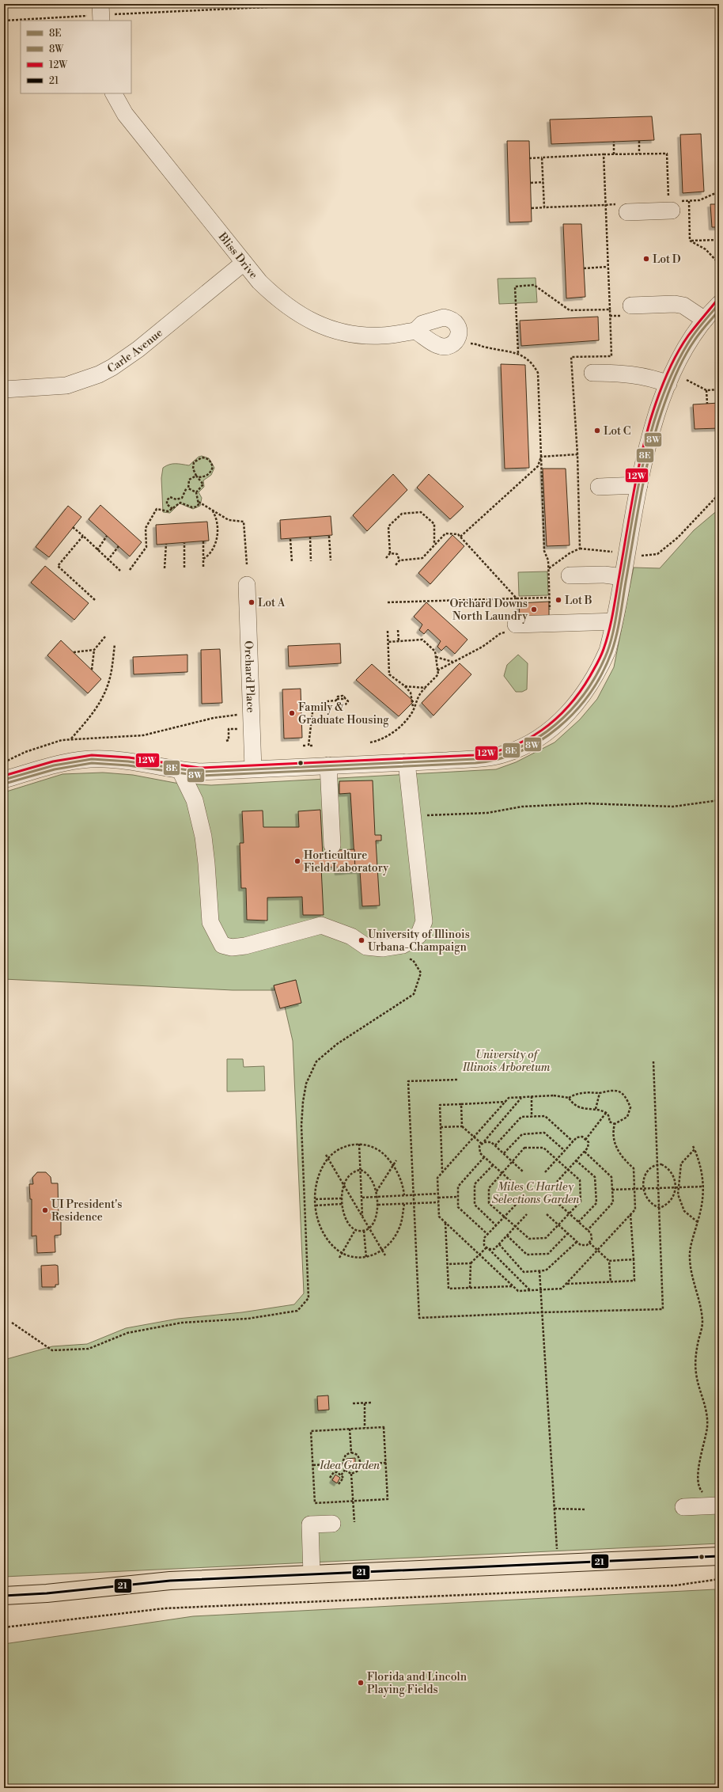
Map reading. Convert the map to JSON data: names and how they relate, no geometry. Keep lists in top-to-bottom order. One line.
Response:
{"streets":{"street":["Bliss Drive","Carle Avenue","Orchard Place"]},"crossings":[["Bliss Drive","Carle Avenue"]],"parks":["University of Illinois Arboretum","Miles C Hartley Selections Garden","Idea Garden"],"places":["Lot D","Lot C","Lot B","Lot A","Orchard Downs North Laundry","Family & Graduate Housing","Horticulture Field Laboratory","University of Illinois Urbana-Champaign","UI President's Residence","Florida and Lincoln Playing Fields"],"lines":["transit line 12W","transit line 8E","transit line 8W","transit line 21"],"legend":["8E","8W","12W","21"]}
